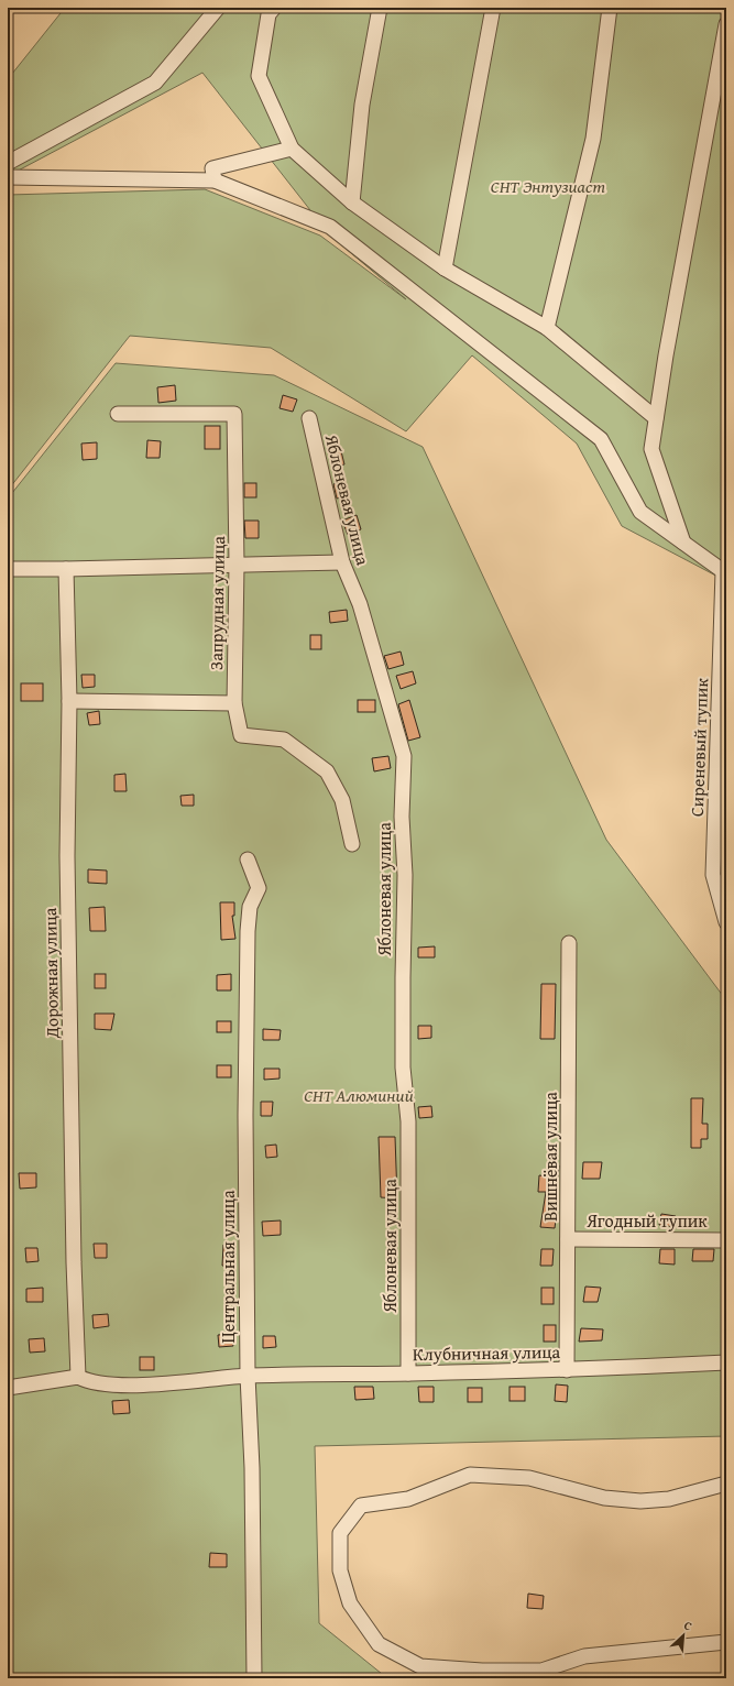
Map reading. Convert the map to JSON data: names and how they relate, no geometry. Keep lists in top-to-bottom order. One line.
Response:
{"streets":{"street":["Яблоневая улица","Запрудная улица","Сиреневый тупик","Дорожная улица","Вишнёвая улица","Ягодный тупик","Центральная улица","Клубничная улица"]},"crossings":[["Яблоневая улица","Клубничная улица"],["Дорожная улица","Клубничная улица"],["Вишнёвая улица","Ягодный тупик"],["Вишнёвая улица","Клубничная улица"],["Центральная улица","Клубничная улица"]],"parks":["СНТ Энтузиаст","СНТ Алюминий"],"north":"top right"}
